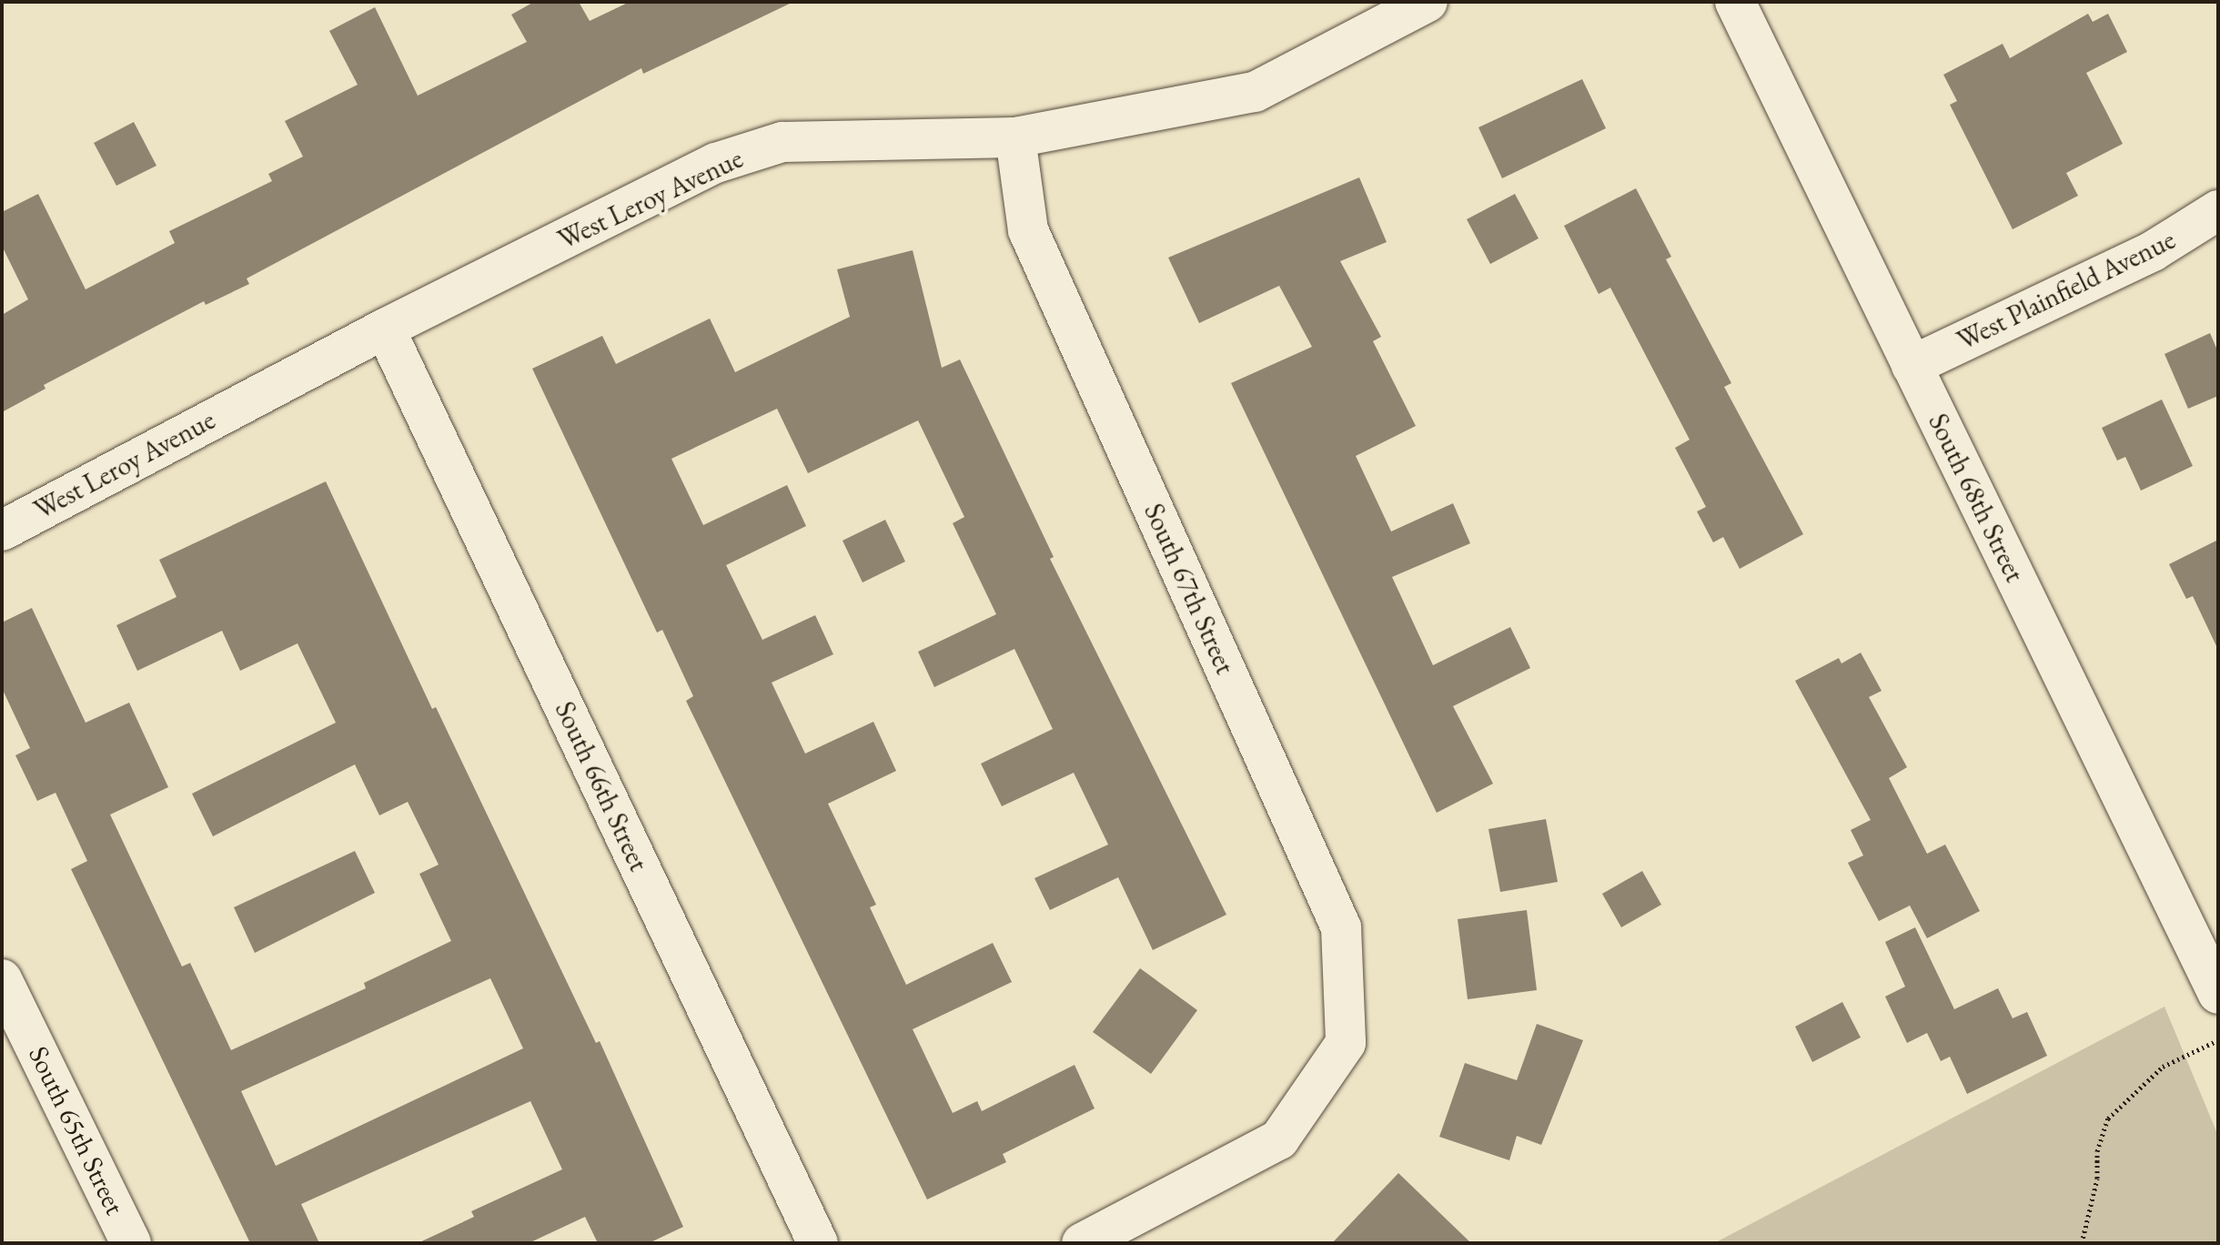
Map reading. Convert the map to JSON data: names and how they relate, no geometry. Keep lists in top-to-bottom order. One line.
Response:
{"streets":{"street":["West Leroy Avenue","West Plainfield Avenue","South 68th Street","South 67th Street","South 66th Street","South 65th Street"]},"crossings":[["West Leroy Avenue","South 67th Street"],["West Leroy Avenue","South 66th Street"],["West Plainfield Avenue","South 68th Street"]]}
